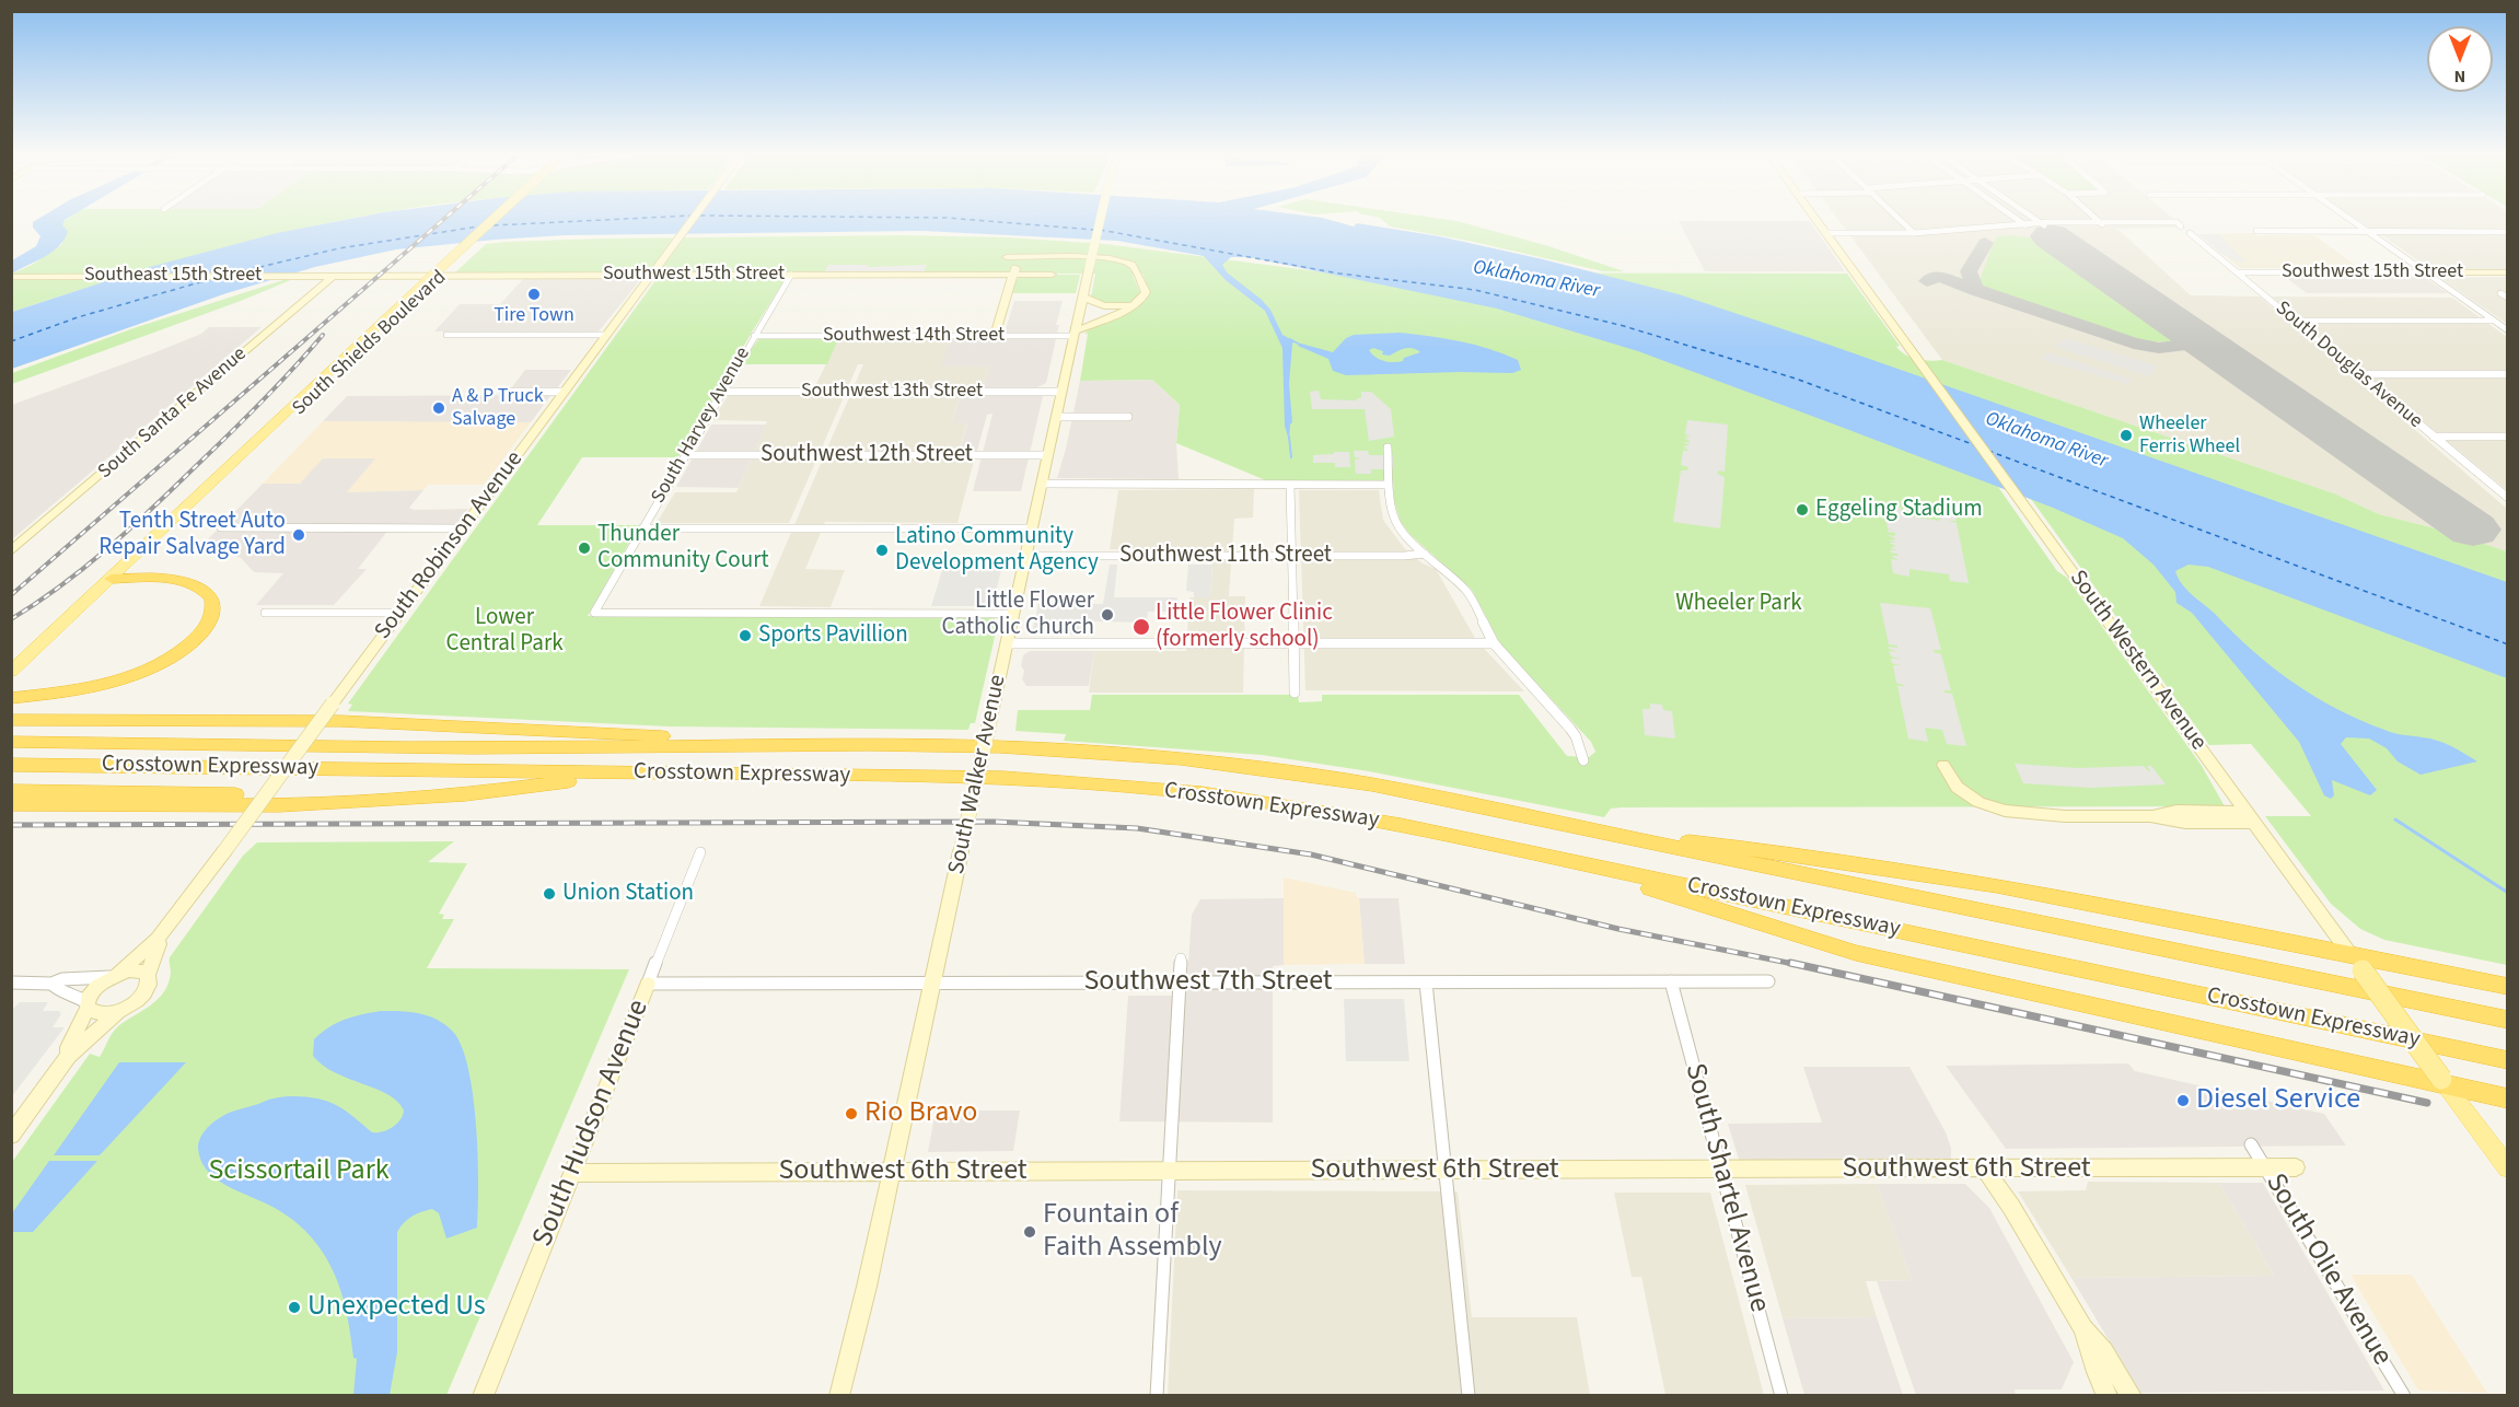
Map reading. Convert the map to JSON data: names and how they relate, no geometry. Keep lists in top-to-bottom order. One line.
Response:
{"streets":{"highway":["Crosstown Expressway"],"main road":["Southwest 15th Street","Southeast 15th Street","South Shields Boulevard","South Santa Fe Avenue","South Robinson Avenue","South Western Avenue","South Walker Avenue","South Hudson Avenue","Southwest 6th Street"],"street":["Southwest 14th Street","South Douglas Avenue","Southwest 13th Street","South Harvey Avenue","Southwest 12th Street","Southwest 11th Street","Southwest 7th Street","South Shartel Avenue","South Olie Avenue"]},"crossings":[["Southwest 15th Street","Southeast 15th Street"],["Southwest 15th Street","South Douglas Avenue"],["Southwest 15th Street","South Santa Fe Avenue"],["Southwest 15th Street","South Harvey Avenue"],["Southwest 15th Street","South Robinson Avenue"],["Southeast 15th Street","South Santa Fe Avenue"],["Southwest 14th Street","South Harvey Avenue"],["Southwest 14th Street","South Walker Avenue"],["Southwest 13th Street","South Harvey Avenue"],["Southwest 13th Street","South Walker Avenue"],["South Harvey Avenue","Southwest 12th Street"],["South Harvey Avenue","South Walker Avenue"],["Southwest 12th Street","South Walker Avenue"],["Southwest 11th Street","South Walker Avenue"],["South Walker Avenue","Southwest 7th Street"],["South Walker Avenue","Southwest 6th Street"],["Southwest 7th Street","South Hudson Avenue"],["Southwest 7th Street","South Shartel Avenue"],["South Hudson Avenue","Southwest 6th Street"],["Southwest 6th Street","South Shartel Avenue"],["Southwest 6th Street","South Olie Avenue"]],"water":["Oklahoma River"],"parks":["Wheeler Park","Lower Central Park","Scissortail Park"],"places":["Tire Town","A & P Truck Salvage","Wheeler Ferris Wheel","Eggeling Stadium","Tenth Street Auto Repair Salvage Yard","Thunder Community Court","Latino Community Development Agency","Little Flower Catholic Church","Little Flower Clinic (formerly school)","Sports Pavillion","Union Station","Diesel Service","Rio Bravo","Fountain of Faith Assembly","Unexpected Us"],"north":"bottom"}
